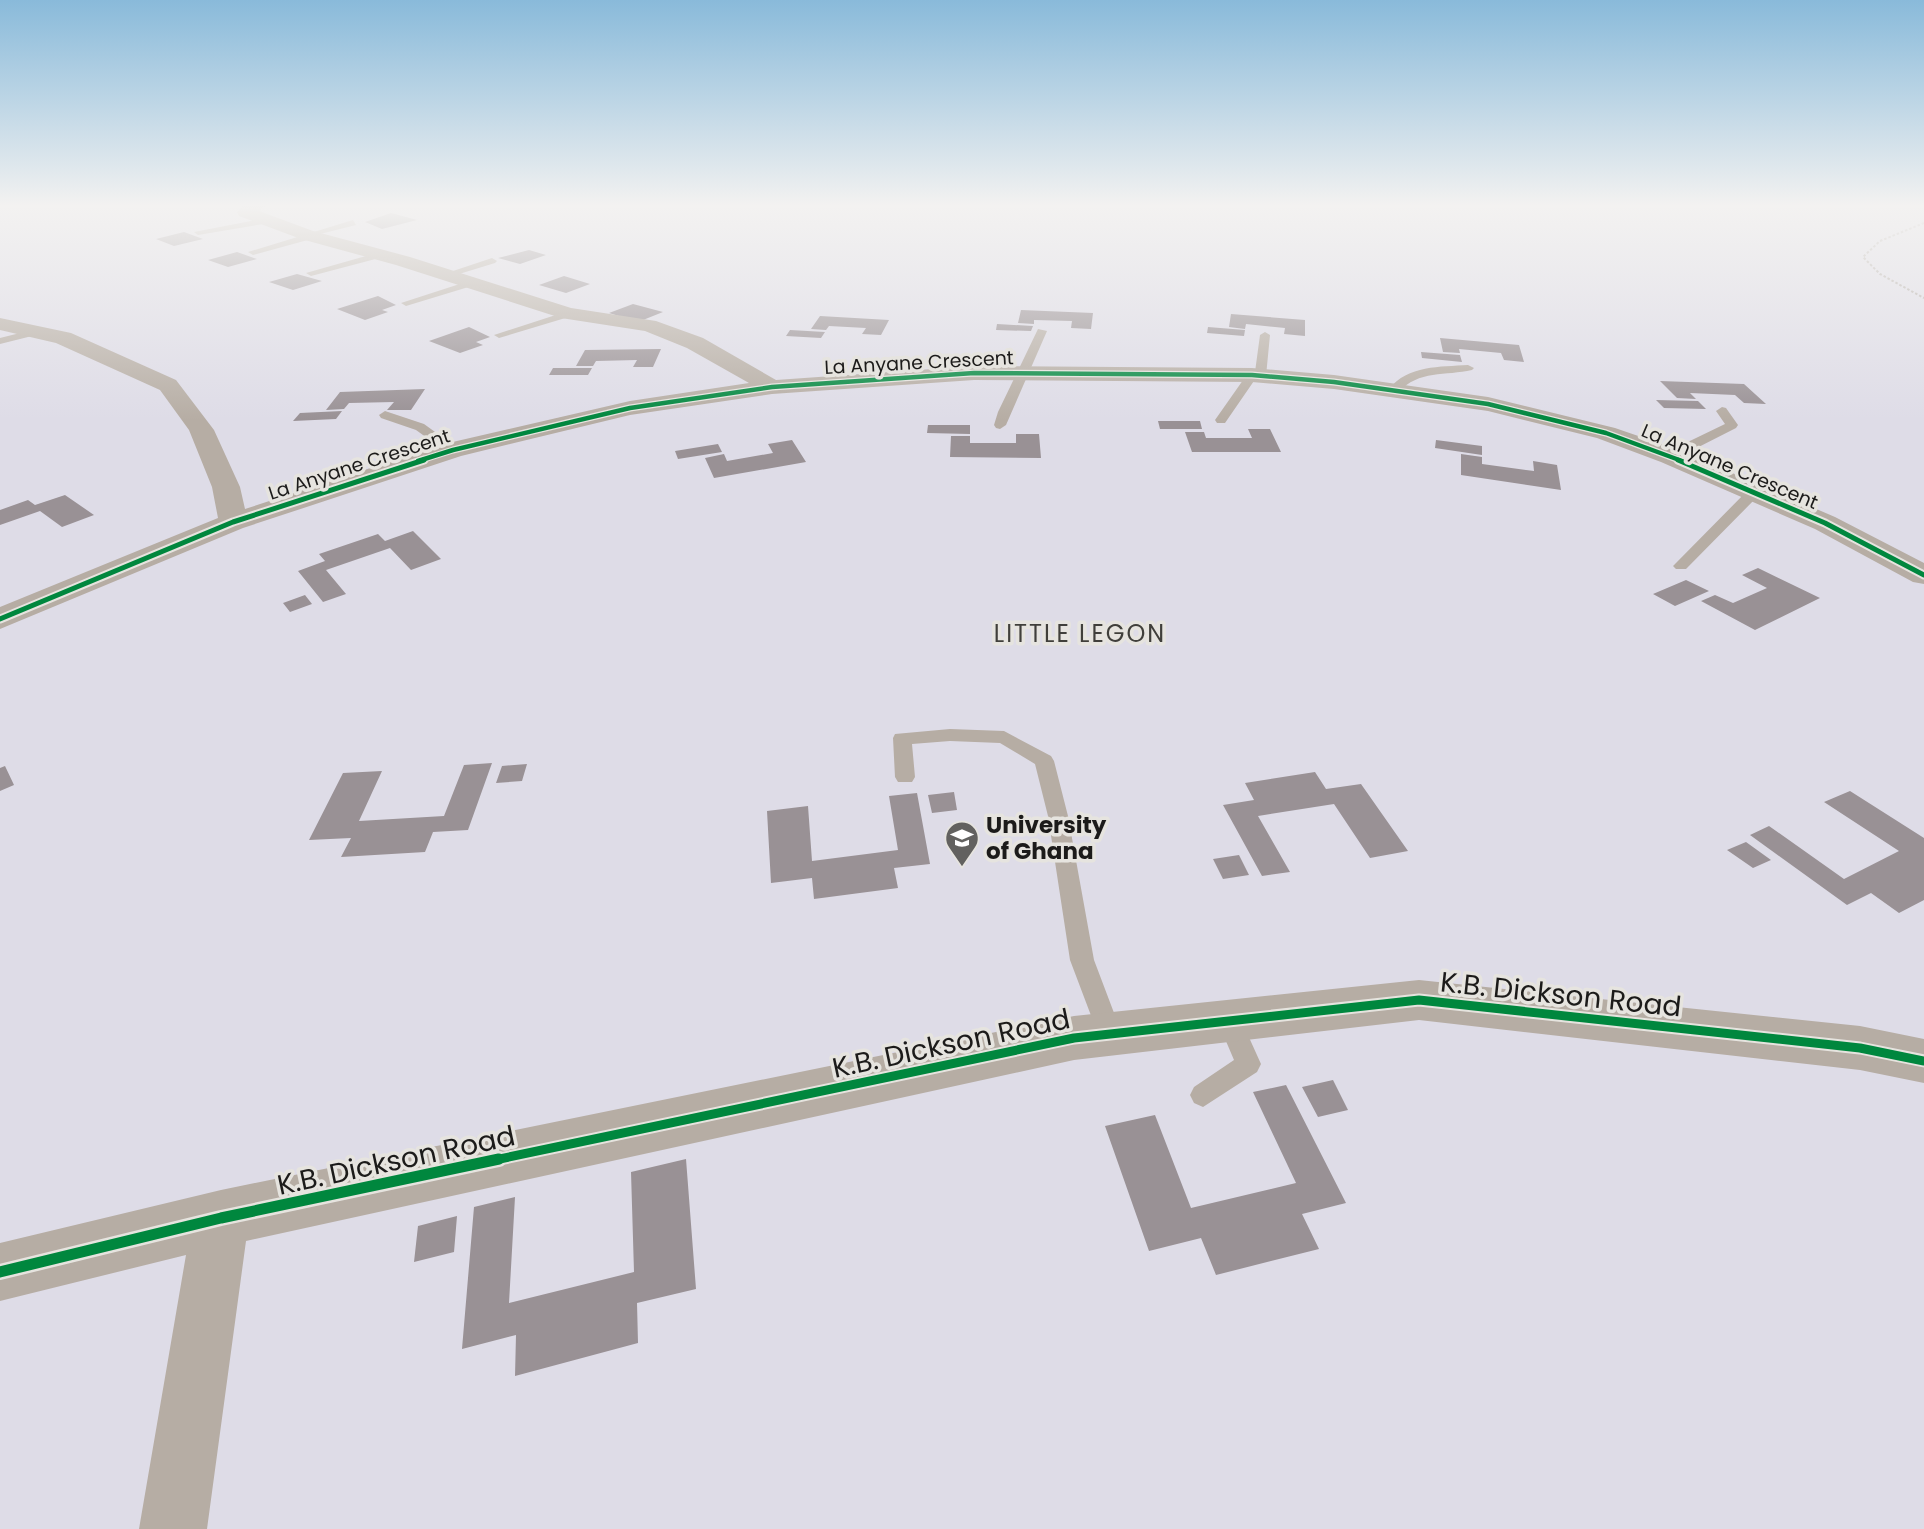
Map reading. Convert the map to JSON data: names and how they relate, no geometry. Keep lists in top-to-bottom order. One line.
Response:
{"streets":{"street":["La Anyane Crescent","K.B. Dickson Road"]},"districts":["LITTLE LEGON"],"places":{"school or university":["University of Ghana"]}}
